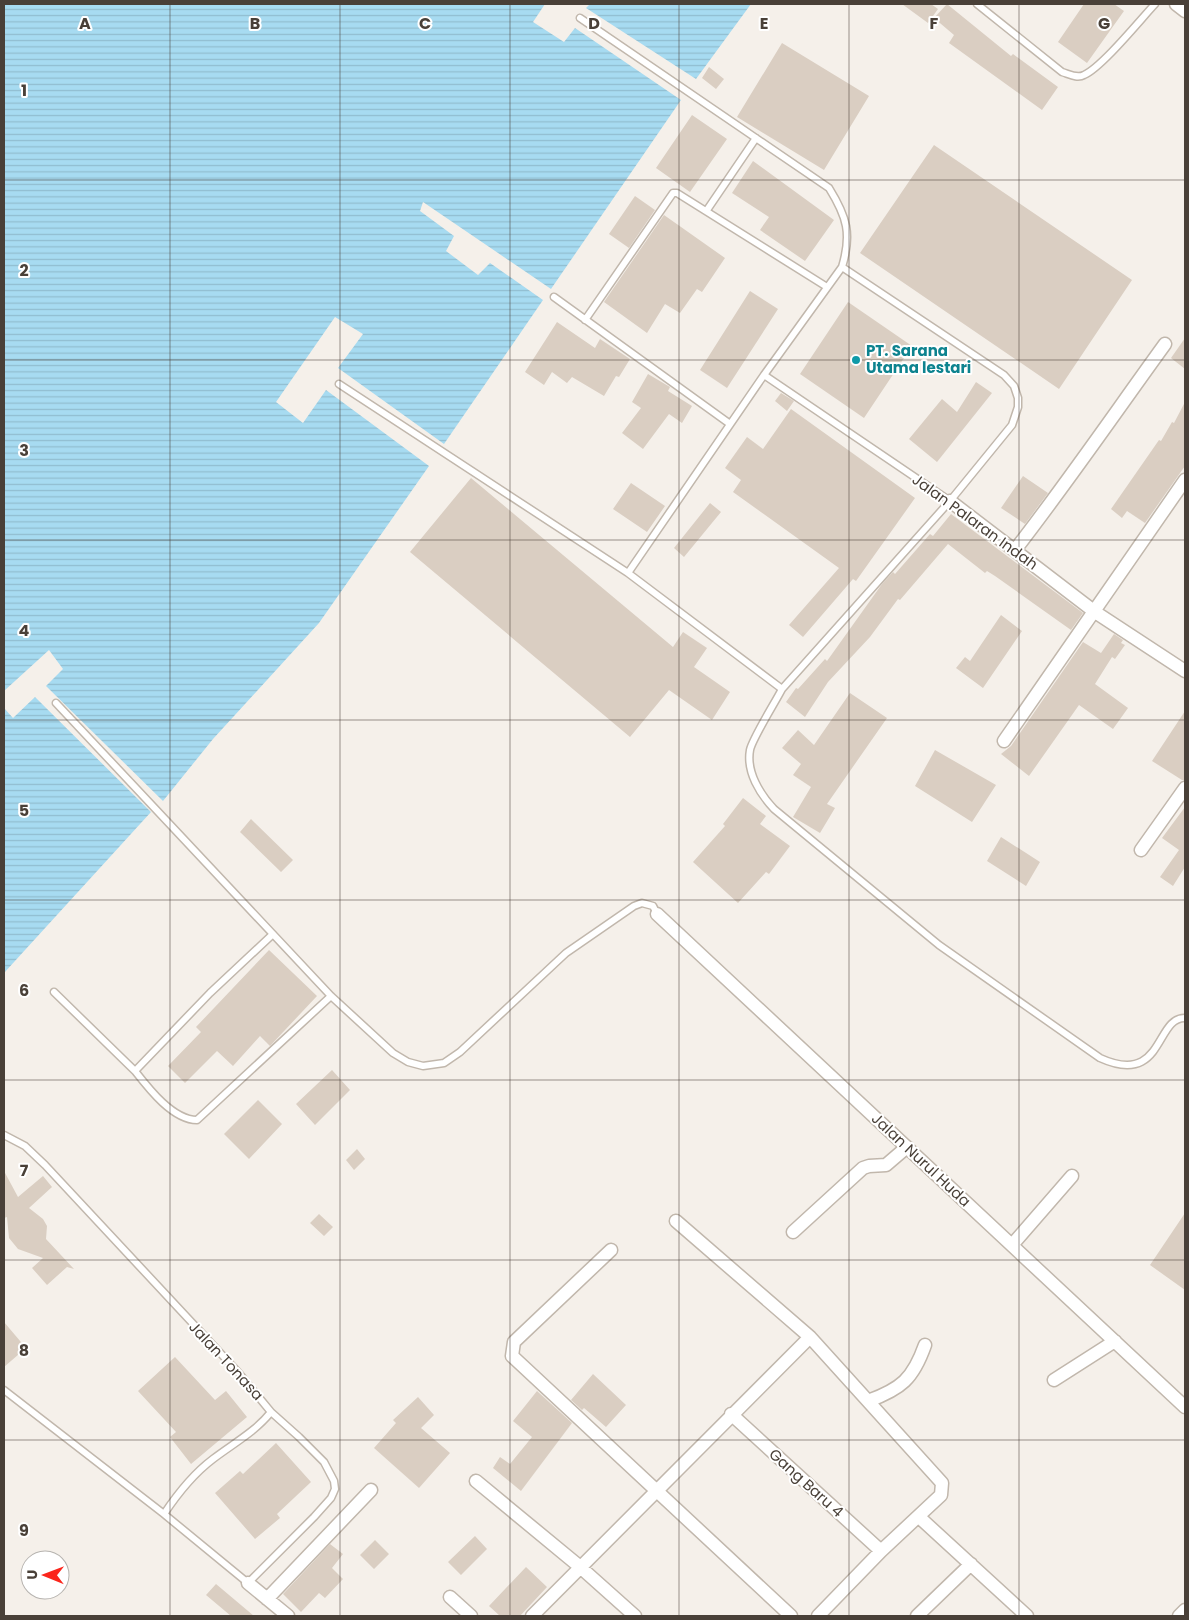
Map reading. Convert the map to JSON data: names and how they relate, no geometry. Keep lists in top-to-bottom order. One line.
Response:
{"streets":{"street":["Jalan Palaran Indah","Jalan Nurul Huda","Gang Baru 4"],"lane":["Jalan Tonasa"]},"places":["PT. Sarana Utama lestari"],"north":"left","grid":{"columns":["A","B","C","D","E","F","G"],"rows":["1","2","3","4","5","6","7","8","9"]}}
